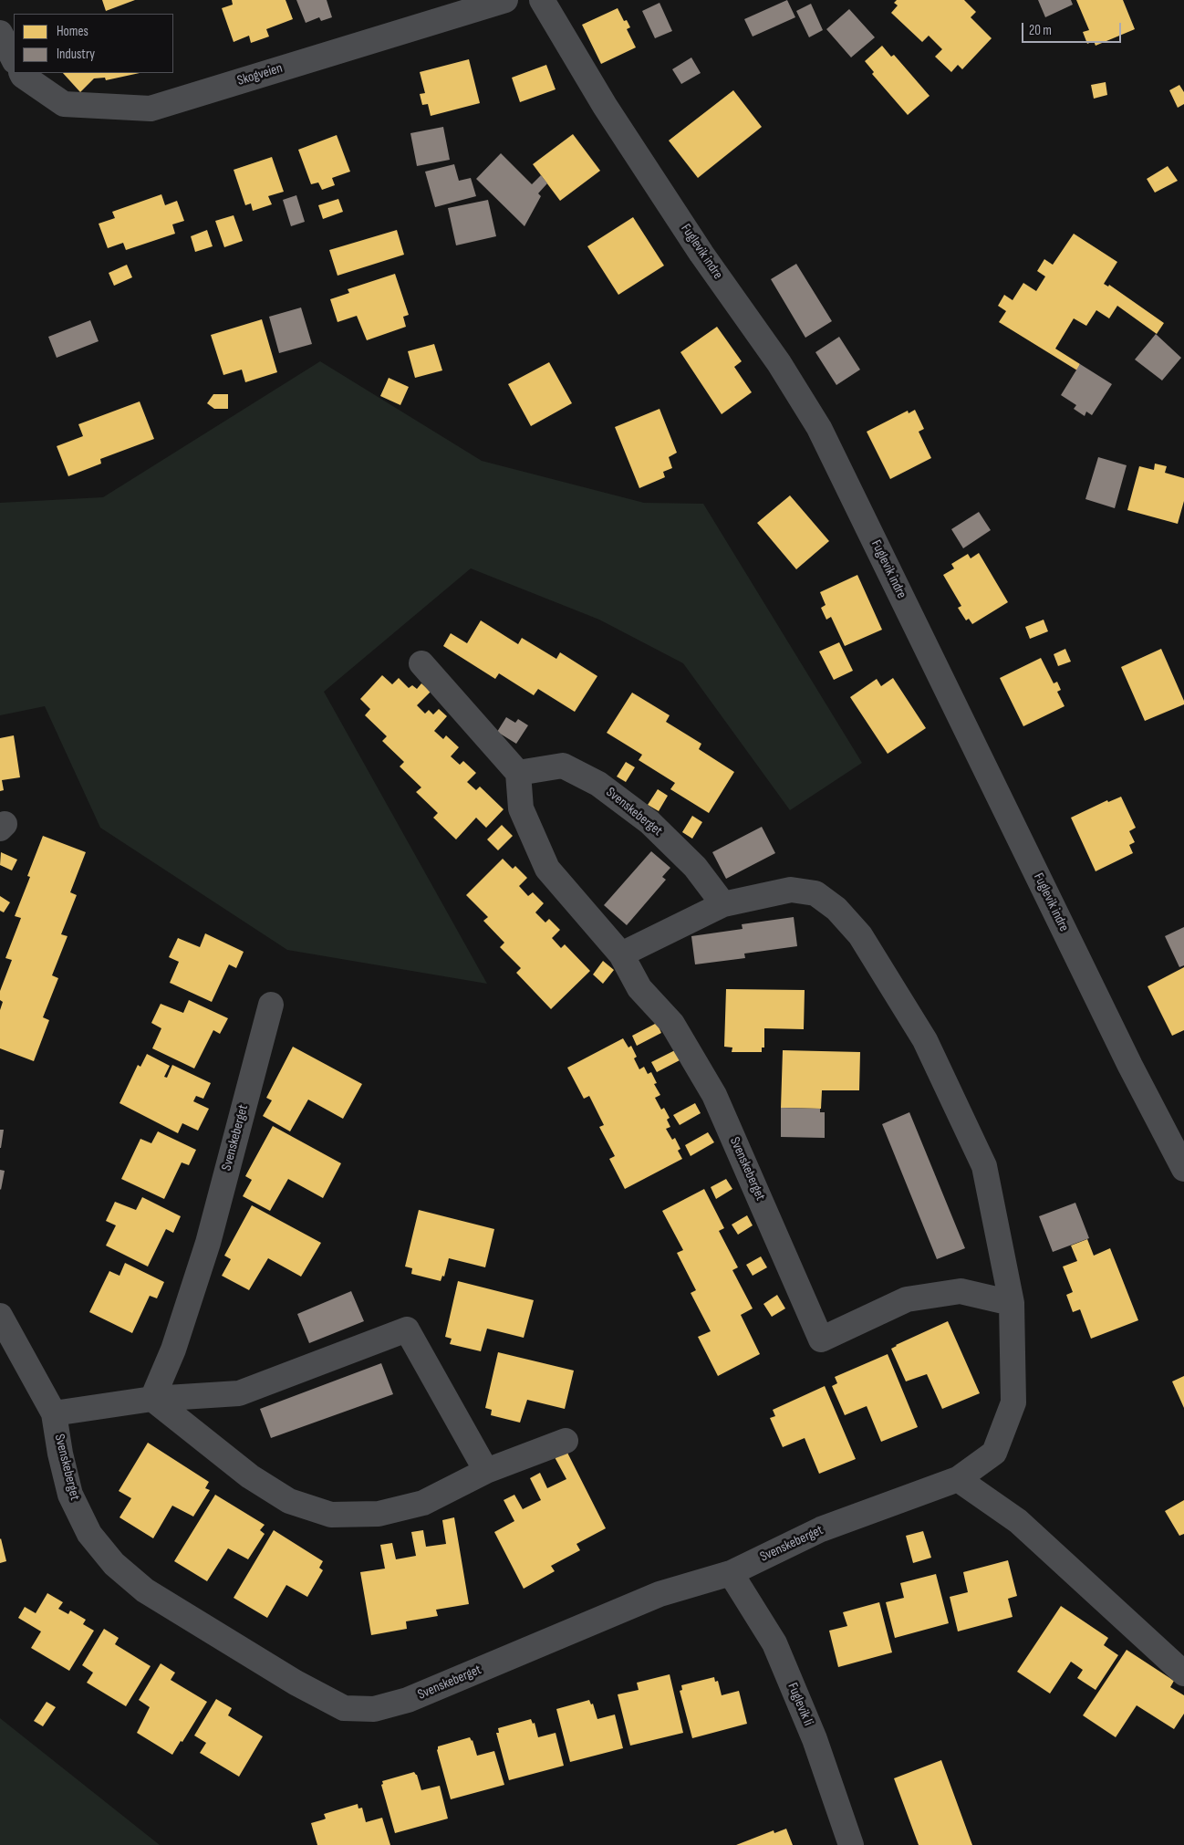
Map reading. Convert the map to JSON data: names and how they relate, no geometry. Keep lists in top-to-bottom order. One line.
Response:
{"streets":{"street":["Skogveien","Fuglevik indre","Svenskeberget","Fuglevik li"]},"crossings":[["Svenskeberget","Fuglevik li"]],"legend":["Homes","Industry"],"scale_bar":"20 m"}
